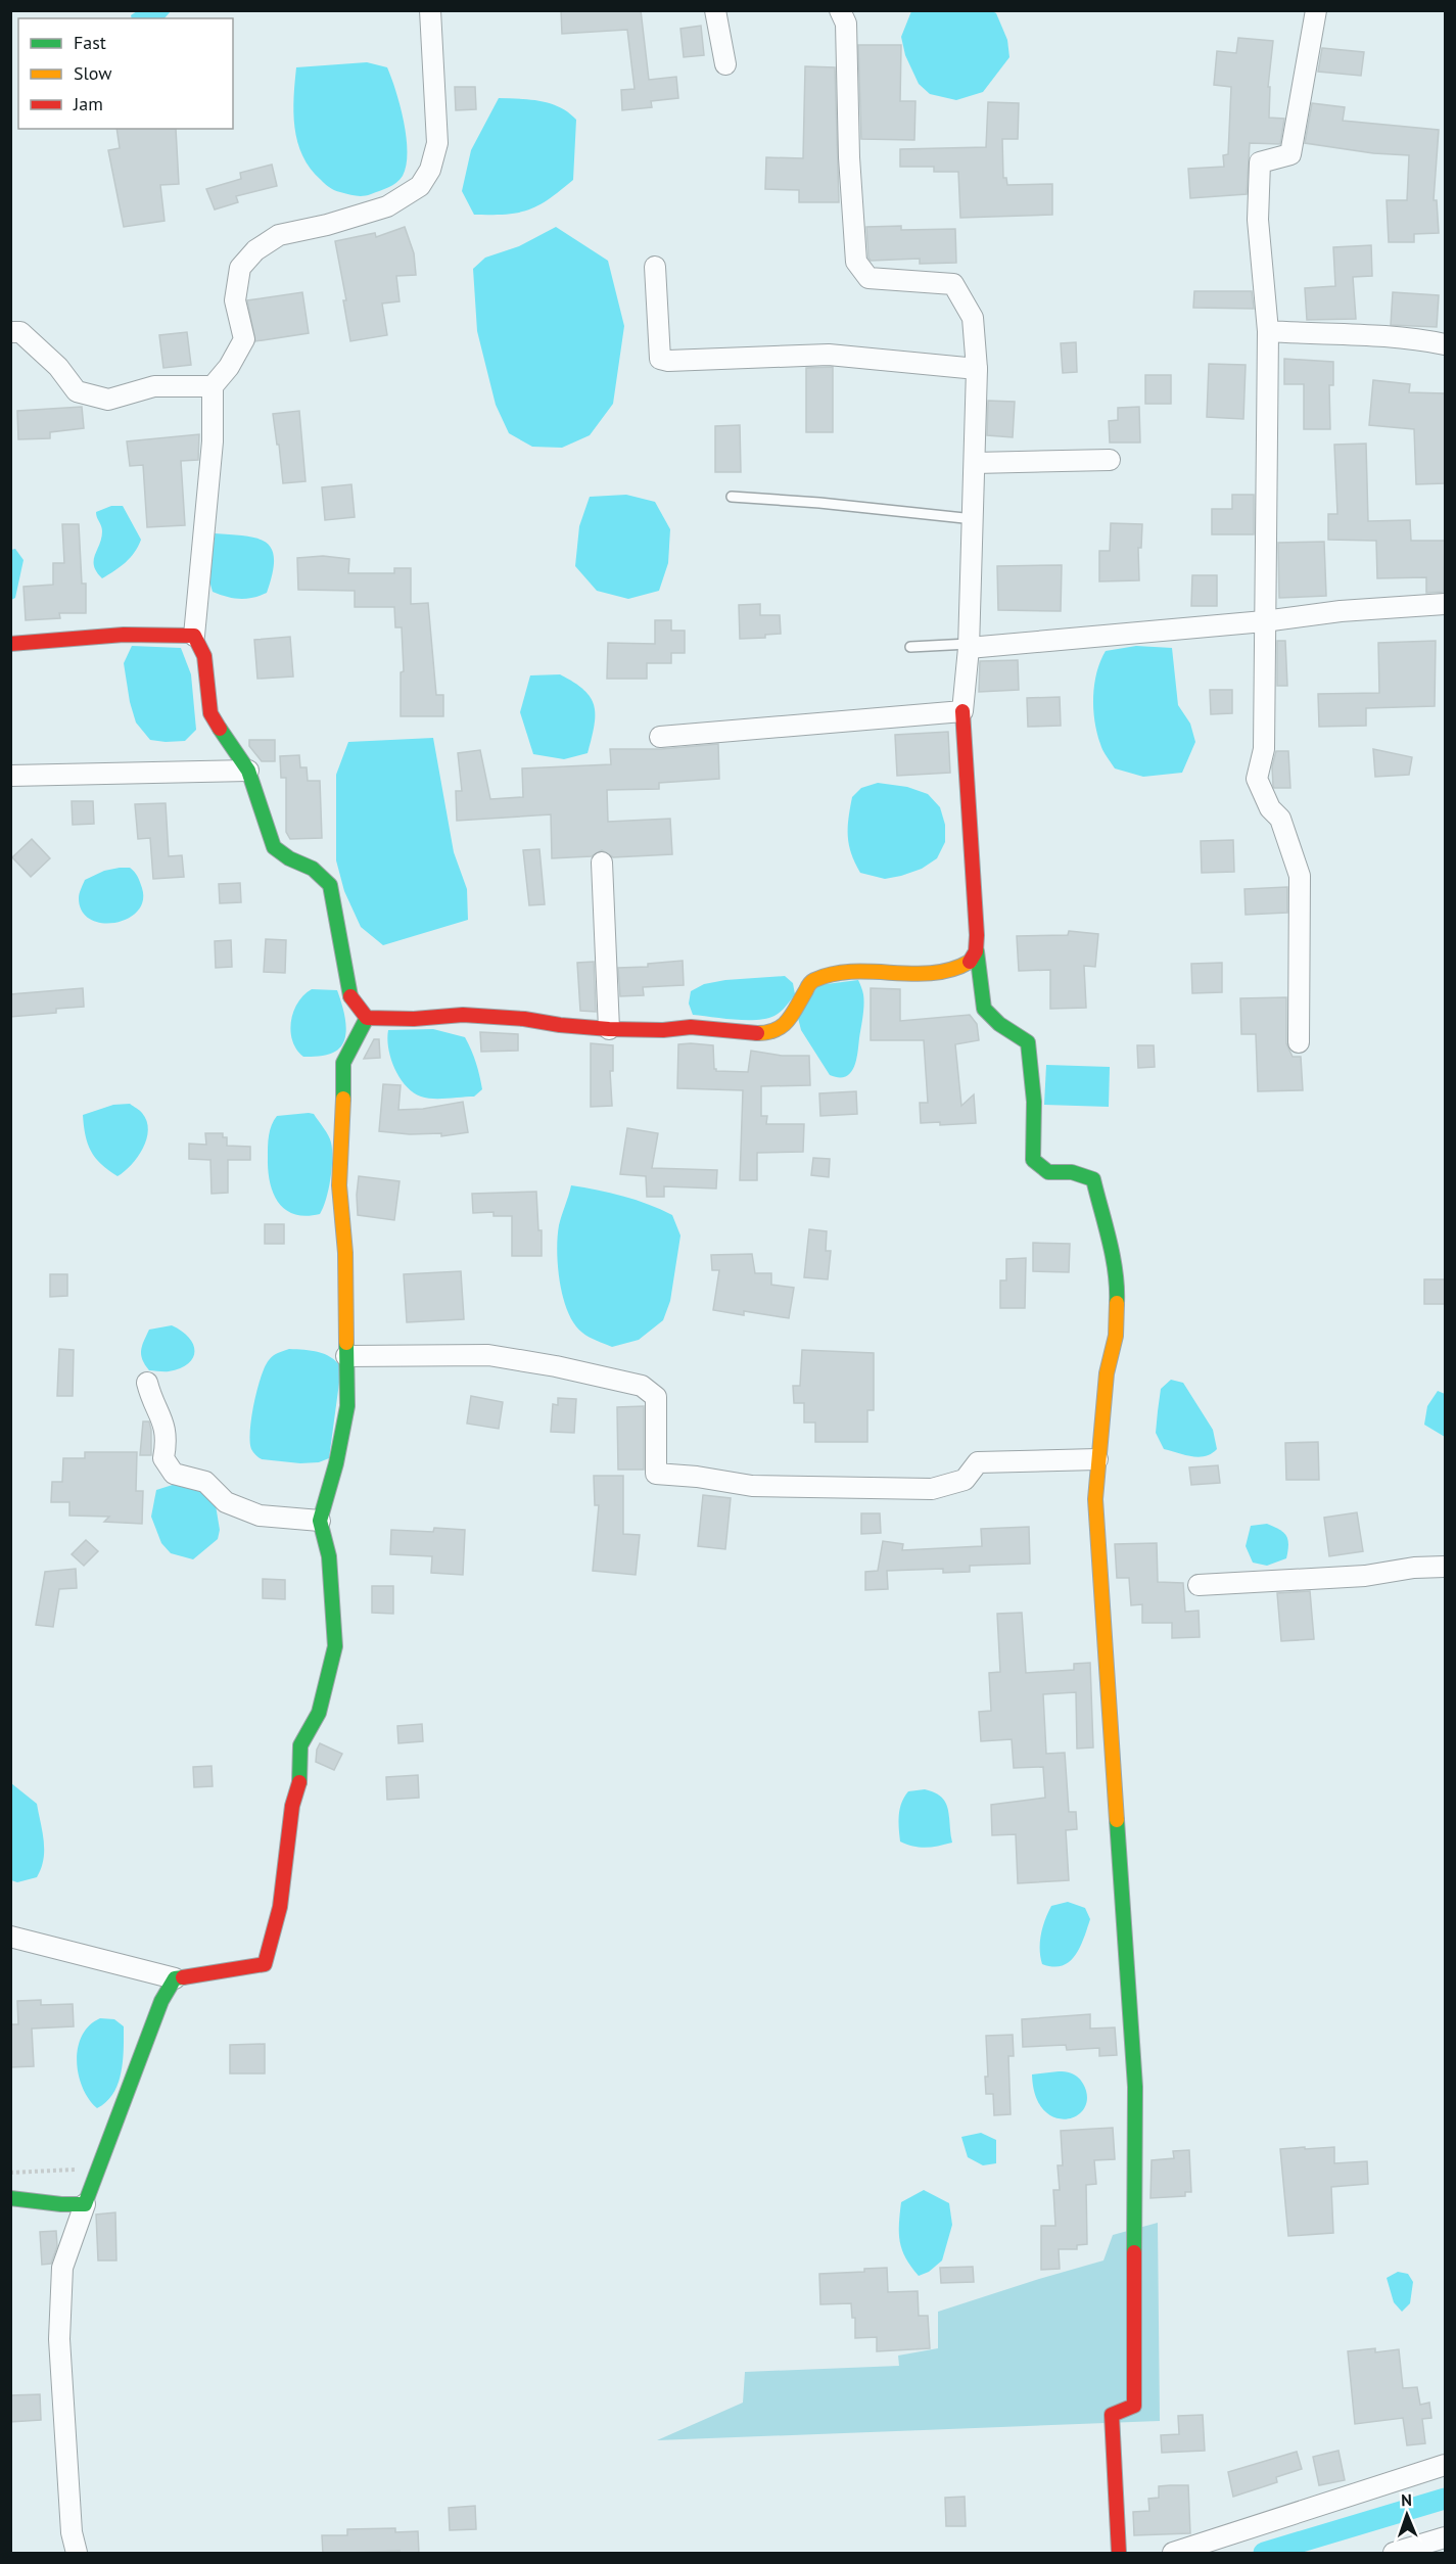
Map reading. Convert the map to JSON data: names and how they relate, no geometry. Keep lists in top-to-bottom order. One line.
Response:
{"legend":["Fast","Slow","Jam"],"north":"top"}
